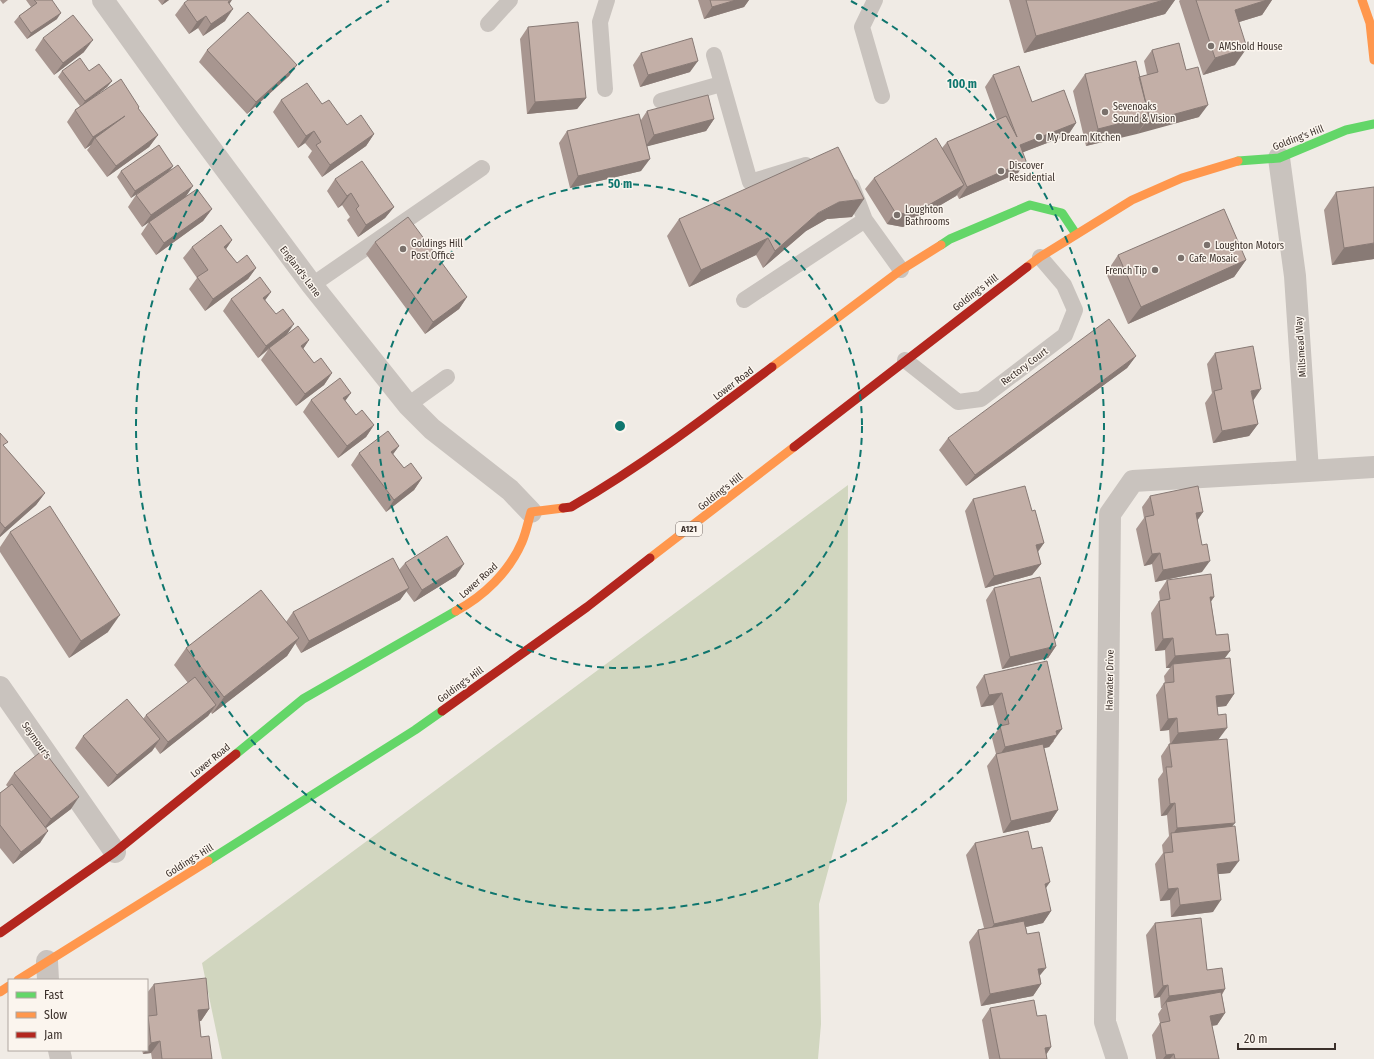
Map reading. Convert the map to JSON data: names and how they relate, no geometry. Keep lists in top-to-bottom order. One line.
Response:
{"streets":{"main road":["Golding's Hill","Lower Road","A121"],"street":["England's Lane","Millsmead Way","Harwater Drive","Seymour's"],"lane":["Rectory Court"]},"crossings":[["Golding's Hill","Millsmead Way"],["Golding's Hill","Rectory Court"],["Golding's Hill","Lower Road"],["England's Lane","Lower Road"],["Millsmead Way","Harwater Drive"],["Lower Road","Seymour's"]],"places":["AMShold House","Sevenoaks Sound & Vision","My Dream Kitchen","Discover Residential","Loughton Bathrooms","Loughton Motors","Goldings Hill Post Office","Cafe Mosaic","French Tip"],"legend":["Fast","Slow","Jam"],"scale_bar":"20 m","rings":["100 m","50 m"]}
